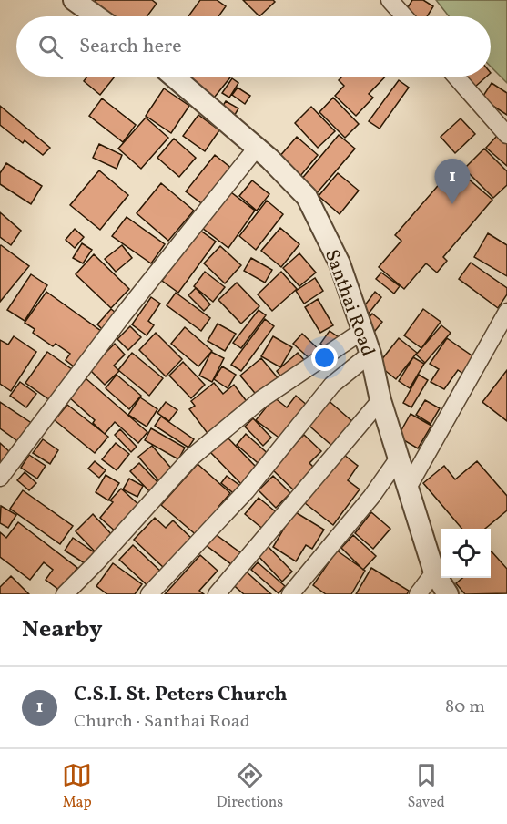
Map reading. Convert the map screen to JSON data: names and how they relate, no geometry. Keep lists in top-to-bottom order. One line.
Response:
{"streets":{"street":["Santhai Road"]},"page":{"search":"Search here","pins":"1","heading":"Nearby","list":[{"mark":"1","name":"C.S.I. St. Peters Church","note":"Church · Santhai Road","value":"80 m"}],"nav":["Map","Directions","Saved"]}}
